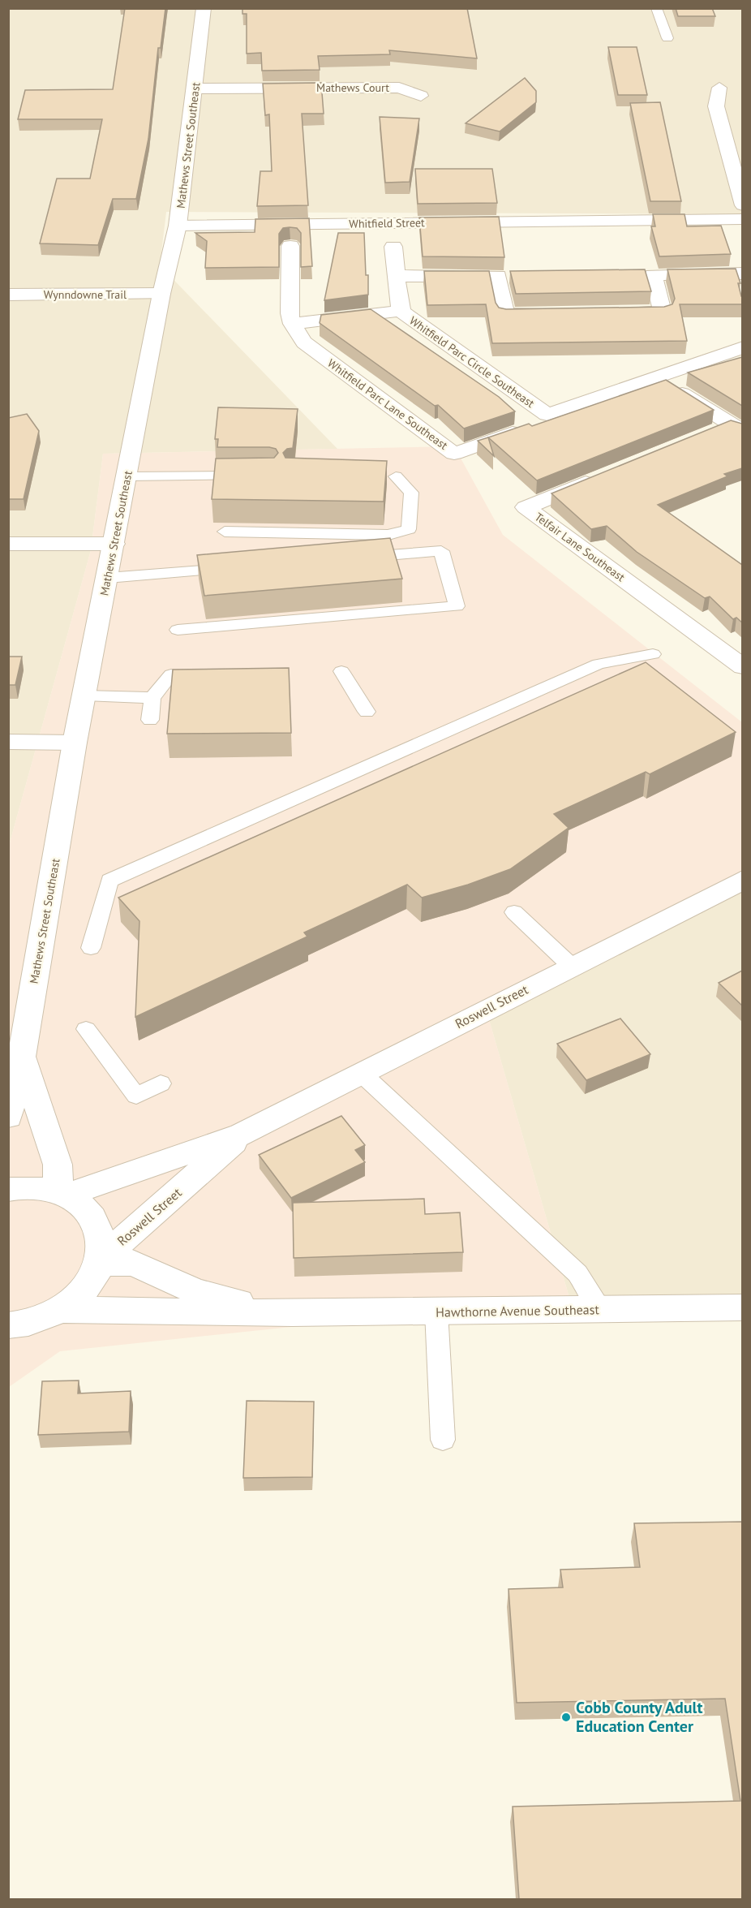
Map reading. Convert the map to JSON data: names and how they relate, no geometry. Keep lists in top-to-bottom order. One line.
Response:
{"streets":{"street":["Mathews Court","Mathews Street Southeast","Whitfield Street","Wynndowne Trail","Whitfield Parc Circle Southeast","Whitfield Parc Lane Southeast","Telfair Lane Southeast","Roswell Street","Hawthorne Avenue Southeast"]},"crossings":[["Mathews Court","Mathews Street Southeast"],["Mathews Street Southeast","Whitfield Street"],["Mathews Street Southeast","Wynndowne Trail"],["Mathews Street Southeast","Roswell Street"],["Whitfield Parc Circle Southeast","Whitfield Parc Lane Southeast"],["Roswell Street","Hawthorne Avenue Southeast"]],"places":["Cobb County Adult Education Center"]}
